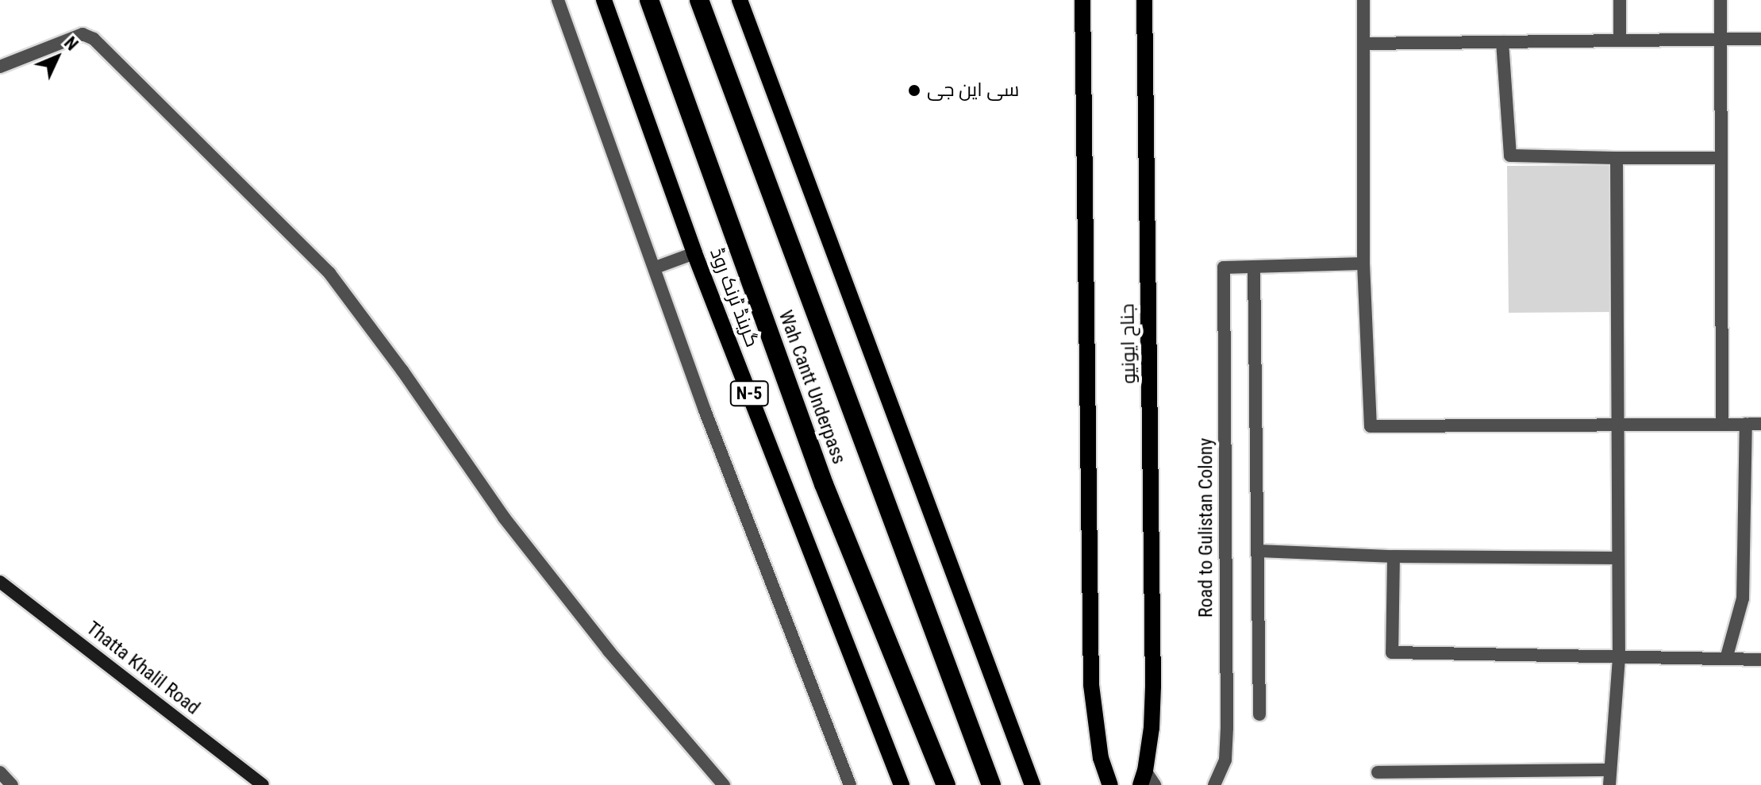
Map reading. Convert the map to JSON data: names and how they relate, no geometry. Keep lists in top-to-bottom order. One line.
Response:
{"streets":{"highway":["Wah Cantt Underpass"],"main road":["گرینڈ ٹرنک روڈ","جناح ایونیو","N-5"],"street":["Road to Gulistan Colony","Thatta Khalil Road"]},"places":["سی این جی"],"north":"top right"}
